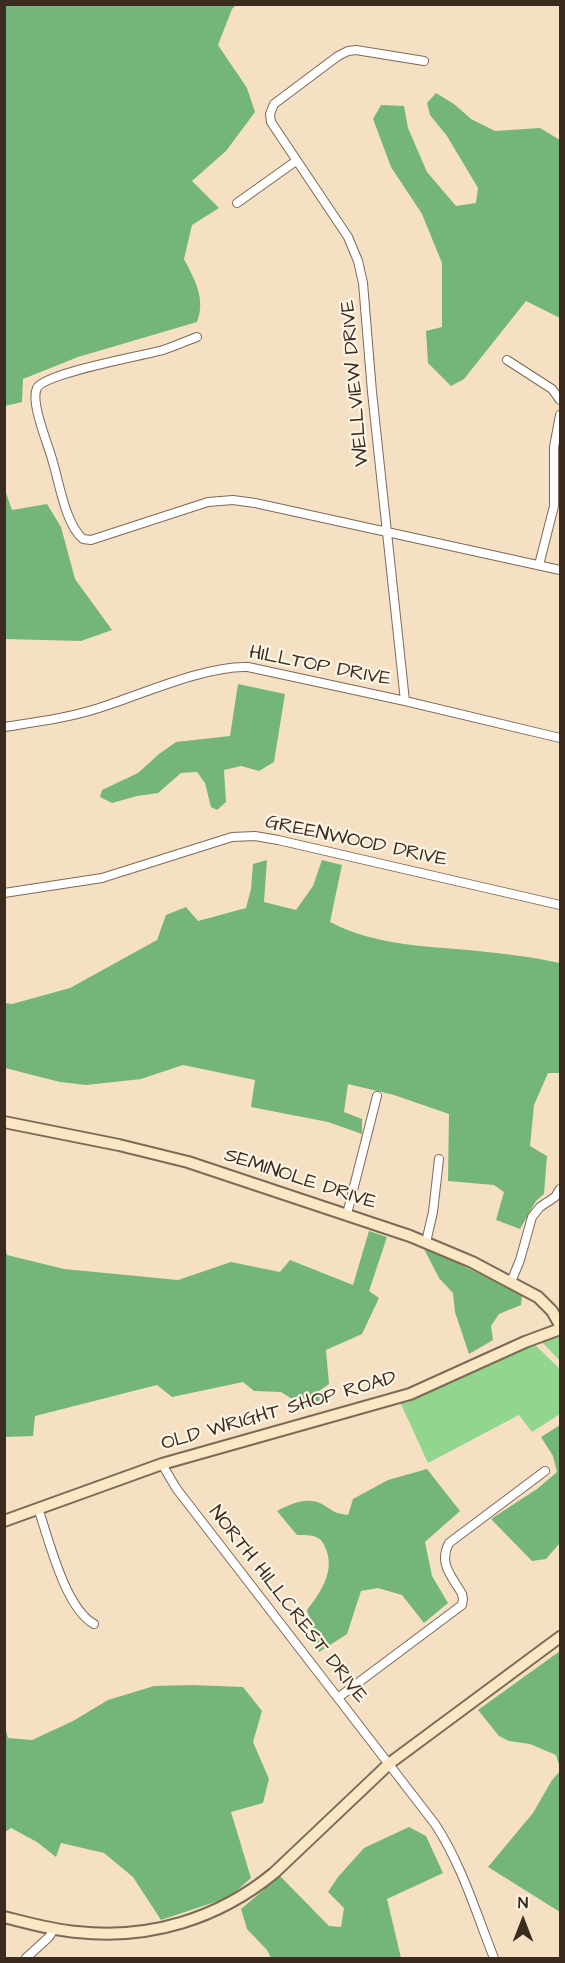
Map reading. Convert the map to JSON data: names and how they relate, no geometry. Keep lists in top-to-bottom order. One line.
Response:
{"streets":{"street":["WELLVIEW DRIVE","HILLTOP DRIVE","GREENWOOD DRIVE","SEMINOLE DRIVE","OLD WRIGHT SHOP ROAD","NORTH HILLCREST DRIVE"]},"crossings":[["WELLVIEW DRIVE","HILLTOP DRIVE"],["SEMINOLE DRIVE","OLD WRIGHT SHOP ROAD"],["OLD WRIGHT SHOP ROAD","NORTH HILLCREST DRIVE"]],"north":"top"}
